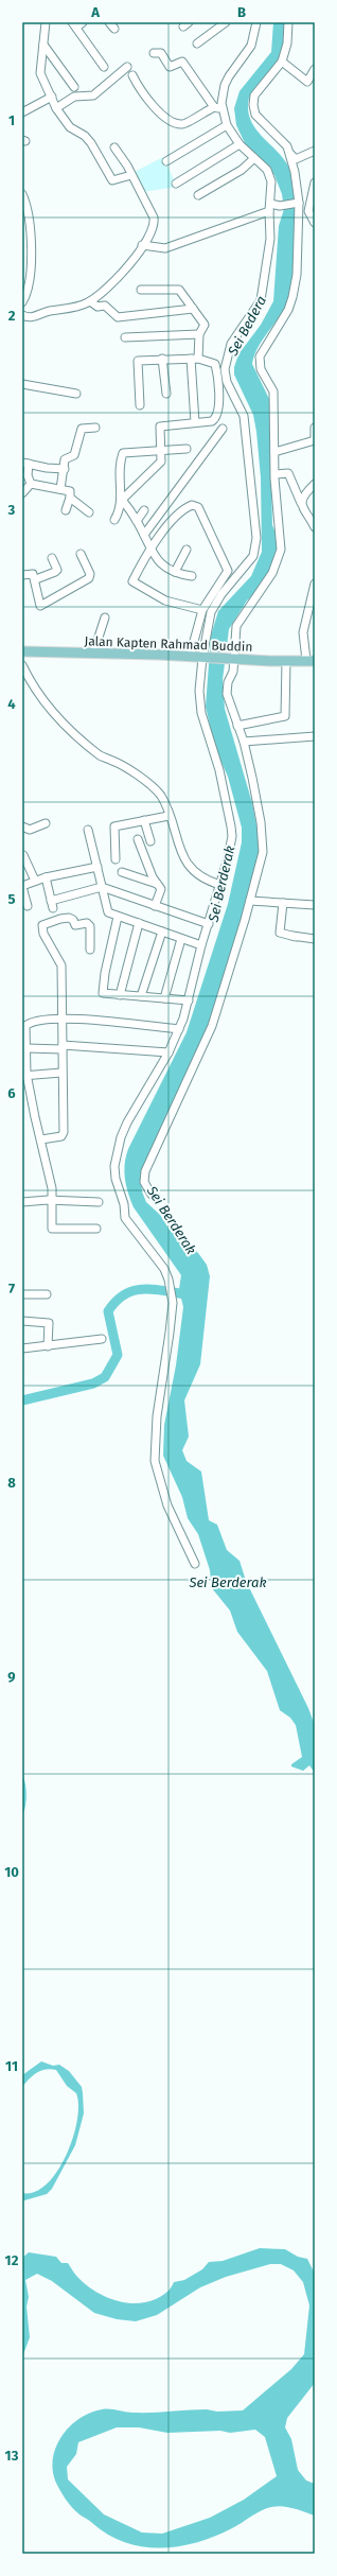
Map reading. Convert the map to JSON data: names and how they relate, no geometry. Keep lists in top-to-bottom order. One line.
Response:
{"streets":{"main road":["Jalan Kapten Rahmad Buddin"]},"water":["Sei Bedera","Sei Berderak"],"grid":{"columns":["A","B"],"rows":["1","2","3","4","5","6","7","8","9","10","11","12","13"]}}
